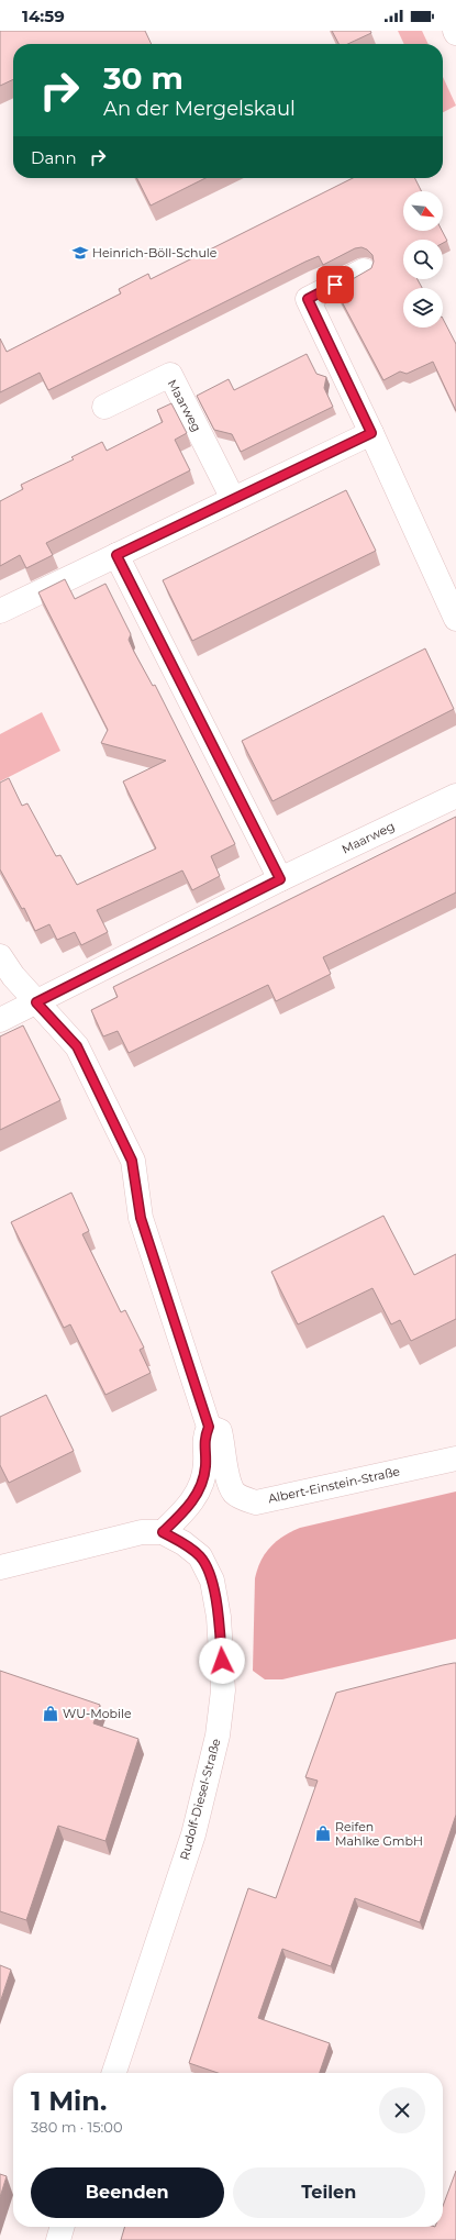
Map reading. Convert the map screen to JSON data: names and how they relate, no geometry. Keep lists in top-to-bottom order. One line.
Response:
{"streets":{"street":["Maarweg","Albert-Einstein-Straße","Rudolf-Diesel-Straße"]},"places":{"school or university":["Heinrich-Böll-Schule"],"shop":["WU-Mobile","Reifen Mahlke GmbH"]},"north":"bottom right","page":{"status":"14:59","turn":["30 m","An der Mergelskaul"],"then":"Dann","heading":["1 Min.","380 m · 15:00"],"buttons":["Beenden","Teilen"]}}
